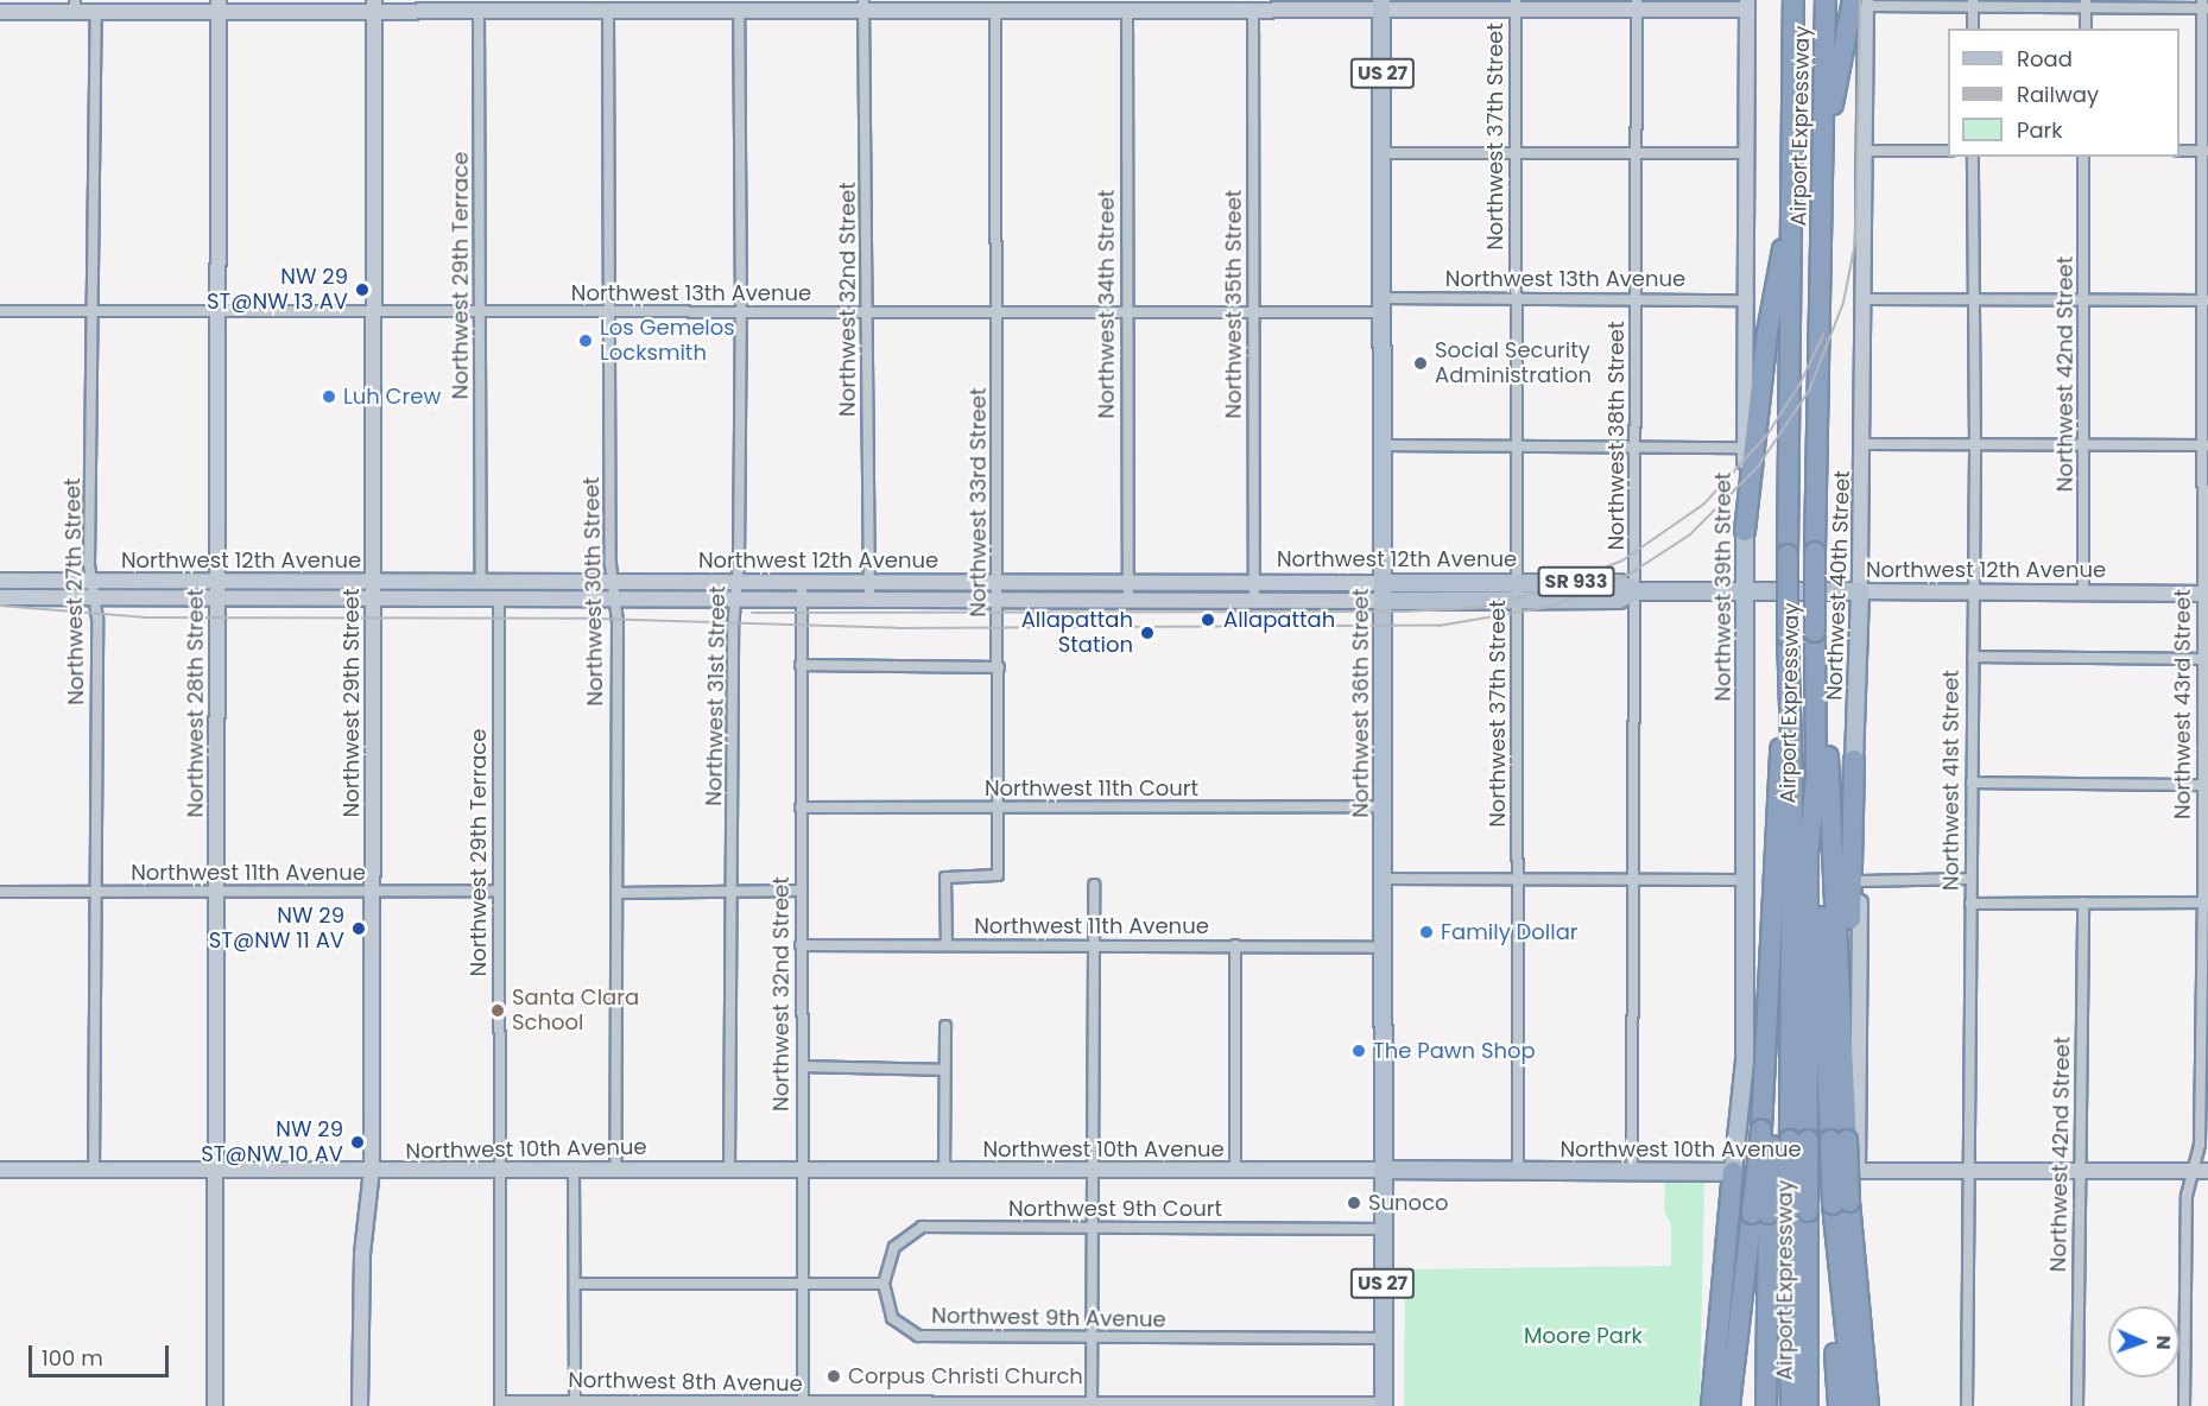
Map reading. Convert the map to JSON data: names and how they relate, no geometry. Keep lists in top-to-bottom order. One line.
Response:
{"streets":{"highway":["Airport Expressway"],"main road":["US 27","Northwest 12th Avenue","SR 933","Northwest 40th Street","Northwest 39th Street","Northwest 36th Street","Northwest 10th Avenue"],"street":["Northwest 37th Street","Northwest 29th Terrace","Northwest 13th Avenue","Northwest 32nd Street","Northwest 34th Street","Northwest 35th Street","Northwest 42nd Street","Northwest 38th Street","Northwest 33rd Street","Northwest 27th Street","Northwest 30th Street","Northwest 31st Street","Northwest 28th Street","Northwest 29th Street","Northwest 43rd Street","Northwest 41st Street","Northwest 11th Court","Northwest 11th Avenue","Northwest 9th Court","Northwest 9th Avenue","Northwest 8th Avenue"]},"crossings":[["Northwest 37th Street","Northwest 13th Avenue"],["Northwest 37th Street","Northwest 12th Avenue"],["Northwest 37th Street","Northwest 10th Avenue"],["Northwest 29th Terrace","Northwest 13th Avenue"],["Northwest 29th Terrace","Northwest 12th Avenue"],["Northwest 29th Terrace","Northwest 11th Avenue"],["Northwest 29th Terrace","Northwest 10th Avenue"],["Northwest 29th Terrace","Northwest 8th Avenue"],["Northwest 13th Avenue","Northwest 32nd Street"],["Northwest 13th Avenue","Northwest 34th Street"],["Northwest 13th Avenue","Northwest 35th Street"],["Northwest 13th Avenue","Northwest 38th Street"],["Northwest 13th Avenue","Northwest 33rd Street"],["Northwest 13th Avenue","Northwest 39th Street"],["Northwest 13th Avenue","Northwest 27th Street"],["Northwest 13th Avenue","Northwest 30th Street"],["Northwest 13th Avenue","Northwest 31st Street"],["Northwest 13th Avenue","Northwest 28th Street"],["Northwest 13th Avenue","Northwest 29th Street"],["Northwest 13th Avenue","Northwest 36th Street"],["Northwest 32nd Street","Northwest 12th Avenue"],["Northwest 32nd Street","Northwest 11th Court"],["Northwest 32nd Street","Northwest 11th Avenue"],["Northwest 32nd Street","Northwest 10th Avenue"],["Northwest 32nd Street","Northwest 8th Avenue"],["Northwest 34th Street","Northwest 12th Avenue"],["Northwest 35th Street","Northwest 12th Avenue"],["Northwest 42nd Street","Northwest 12th Avenue"],["Northwest 42nd Street","Northwest 10th Avenue"],["Northwest 38th Street","Northwest 12th Avenue"],["Northwest 38th Street","Northwest 10th Avenue"],["Northwest 33rd Street","Northwest 12th Avenue"],["Northwest 33rd Street","Northwest 11th Court"],["Northwest 33rd Street","Northwest 11th Avenue"],["Northwest 12th Avenue","Northwest 40th Street"],["Northwest 12th Avenue","Northwest 39th Street"],["Northwest 12th Avenue","Northwest 27th Street"],["Northwest 12th Avenue","Northwest 30th Street"],["Northwest 12th Avenue","Northwest 31st Street"],["Northwest 12th Avenue","Northwest 28th Street"],["Northwest 12th Avenue","Northwest 29th Street"],["Northwest 12th Avenue","Northwest 36th Street"],["Northwest 12th Avenue","Northwest 43rd Street"],["Northwest 12th Avenue","Northwest 41st Street"],["Northwest 40th Street","Northwest 10th Avenue"],["Northwest 39th Street","Northwest 10th Avenue"],["Northwest 27th Street","Northwest 11th Avenue"],["Northwest 27th Street","Northwest 10th Avenue"],["Northwest 30th Street","Northwest 10th Avenue"],["Northwest 31st Street","Northwest 10th Avenue"],["Northwest 28th Street","Northwest 11th Avenue"],["Northwest 28th Street","Northwest 10th Avenue"],["Northwest 29th Street","Northwest 11th Avenue"],["Northwest 29th Street","Northwest 10th Avenue"],["Northwest 36th Street","Northwest 11th Court"],["Northwest 36th Street","Northwest 11th Avenue"],["Northwest 36th Street","Northwest 10th Avenue"],["Northwest 36th Street","Northwest 9th Court"],["Northwest 36th Street","Northwest 9th Avenue"],["Northwest 36th Street","Northwest 8th Avenue"],["Northwest 43rd Street","Northwest 10th Avenue"],["Northwest 41st Street","Northwest 10th Avenue"],["Northwest 9th Court","Northwest 9th Avenue"]],"parks":["Moore Park"],"places":["NW 29 ST@NW 13 AV","Los Gemelos Locksmith","Social Security Administration","Luh Crew","Allapattah","Allapattah Station","NW 29 ST@NW 11 AV","Family Dollar","Santa Clara School","The Pawn Shop","NW 29 ST@NW 10 AV","Sunoco","Corpus Christi Church"],"legend":["Road","Railway","Park"],"scale_bar":"100 m","north":"right"}
